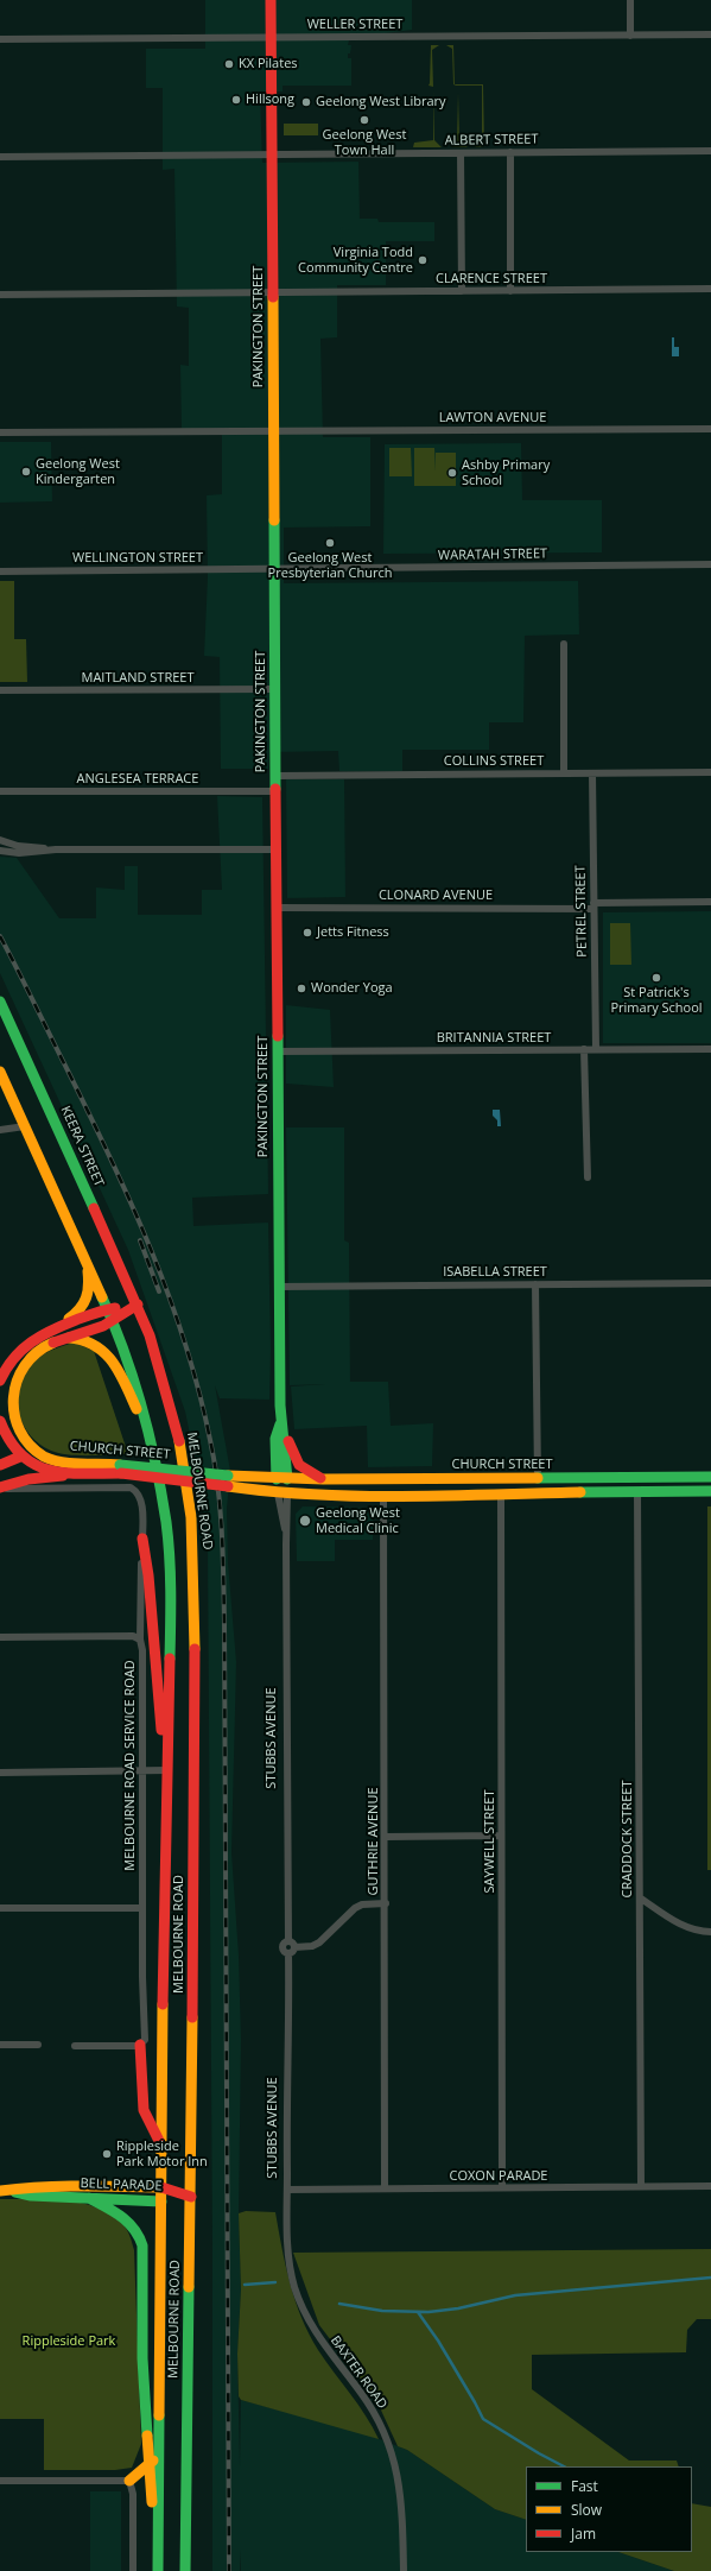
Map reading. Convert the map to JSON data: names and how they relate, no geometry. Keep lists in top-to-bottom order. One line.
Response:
{"streets":{"main road":["PAKINGTON STREET","KEERA STREET","CHURCH STREET","MELBOURNE ROAD","BELL PARADE"],"street":["WELLER STREET","ALBERT STREET","CLARENCE STREET","LAWTON AVENUE","WARATAH STREET","WELLINGTON STREET","MAITLAND STREET","COLLINS STREET","ANGLESEA TERRACE","CLONARD AVENUE","PETREL STREET","BRITANNIA STREET","ISABELLA STREET","STUBBS AVENUE","MELBOURNE ROAD SERVICE ROAD","CRADDOCK STREET","GUTHRIE AVENUE","SAYWELL STREET","COXON PARADE","BAXTER ROAD"]},"crossings":[["WELLER STREET","PAKINGTON STREET"],["ALBERT STREET","PAKINGTON STREET"],["CLARENCE STREET","PAKINGTON STREET"],["PAKINGTON STREET","LAWTON AVENUE"],["PAKINGTON STREET","WARATAH STREET"],["PAKINGTON STREET","WELLINGTON STREET"],["PAKINGTON STREET","MAITLAND STREET"],["PAKINGTON STREET","COLLINS STREET"],["PAKINGTON STREET","ANGLESEA TERRACE"],["PAKINGTON STREET","CLONARD AVENUE"],["PAKINGTON STREET","BRITANNIA STREET"],["PAKINGTON STREET","ISABELLA STREET"],["PAKINGTON STREET","CHURCH STREET"],["PAKINGTON STREET","STUBBS AVENUE"],["WARATAH STREET","WELLINGTON STREET"],["COLLINS STREET","PETREL STREET"],["CLONARD AVENUE","PETREL STREET"],["PETREL STREET","BRITANNIA STREET"],["KEERA STREET","CHURCH STREET"],["KEERA STREET","MELBOURNE ROAD"],["CHURCH STREET","MELBOURNE ROAD"],["CHURCH STREET","STUBBS AVENUE"],["CHURCH STREET","CRADDOCK STREET"],["CHURCH STREET","GUTHRIE AVENUE"],["CHURCH STREET","SAYWELL STREET"],["MELBOURNE ROAD","BELL PARADE"],["STUBBS AVENUE","COXON PARADE"],["STUBBS AVENUE","BAXTER ROAD"],["CRADDOCK STREET","COXON PARADE"],["GUTHRIE AVENUE","COXON PARADE"],["SAYWELL STREET","COXON PARADE"],["COXON PARADE","BAXTER ROAD"]],"parks":["Rippleside Park"],"places":["KX Pilates","Hillsong","Geelong West Library","Geelong West Town Hall","Virginia Todd Community Centre","Geelong West Kindergarten","Ashby Primary School","Geelong West Presbyterian Church","Jetts Fitness","St Patrick's Primary School","Wonder Yoga","Geelong West Medical Clinic","Rippleside Park Motor Inn"],"legend":["Fast","Slow","Jam"]}
